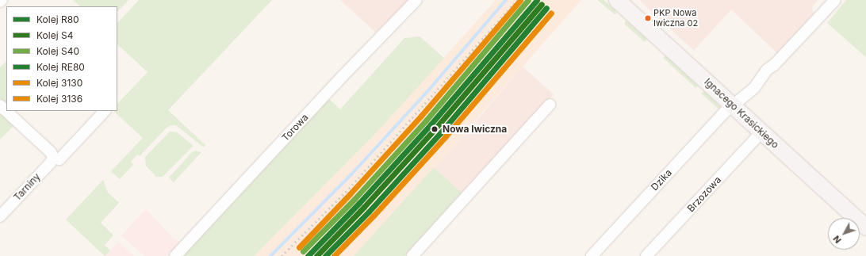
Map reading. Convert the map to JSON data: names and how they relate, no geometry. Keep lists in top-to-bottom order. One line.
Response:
{"streets":{"street":["Ignacego Krasickiego","Torowa","Dzika","Tarniny","Brzozowa"]},"crossings":[["Ignacego Krasickiego","Dzika"],["Ignacego Krasickiego","Brzozowa"]],"places":["PKP Nowa Iwiczna 02","Nowa Iwiczna"],"lines":["rail line R80","rail line S40","rail line 3130","rail line S4","rail line RE80","rail line 3136"],"legend":["Kolej R80","Kolej S4","Kolej S40","Kolej RE80","Kolej 3130","Kolej 3136"],"north":"bottom left"}
